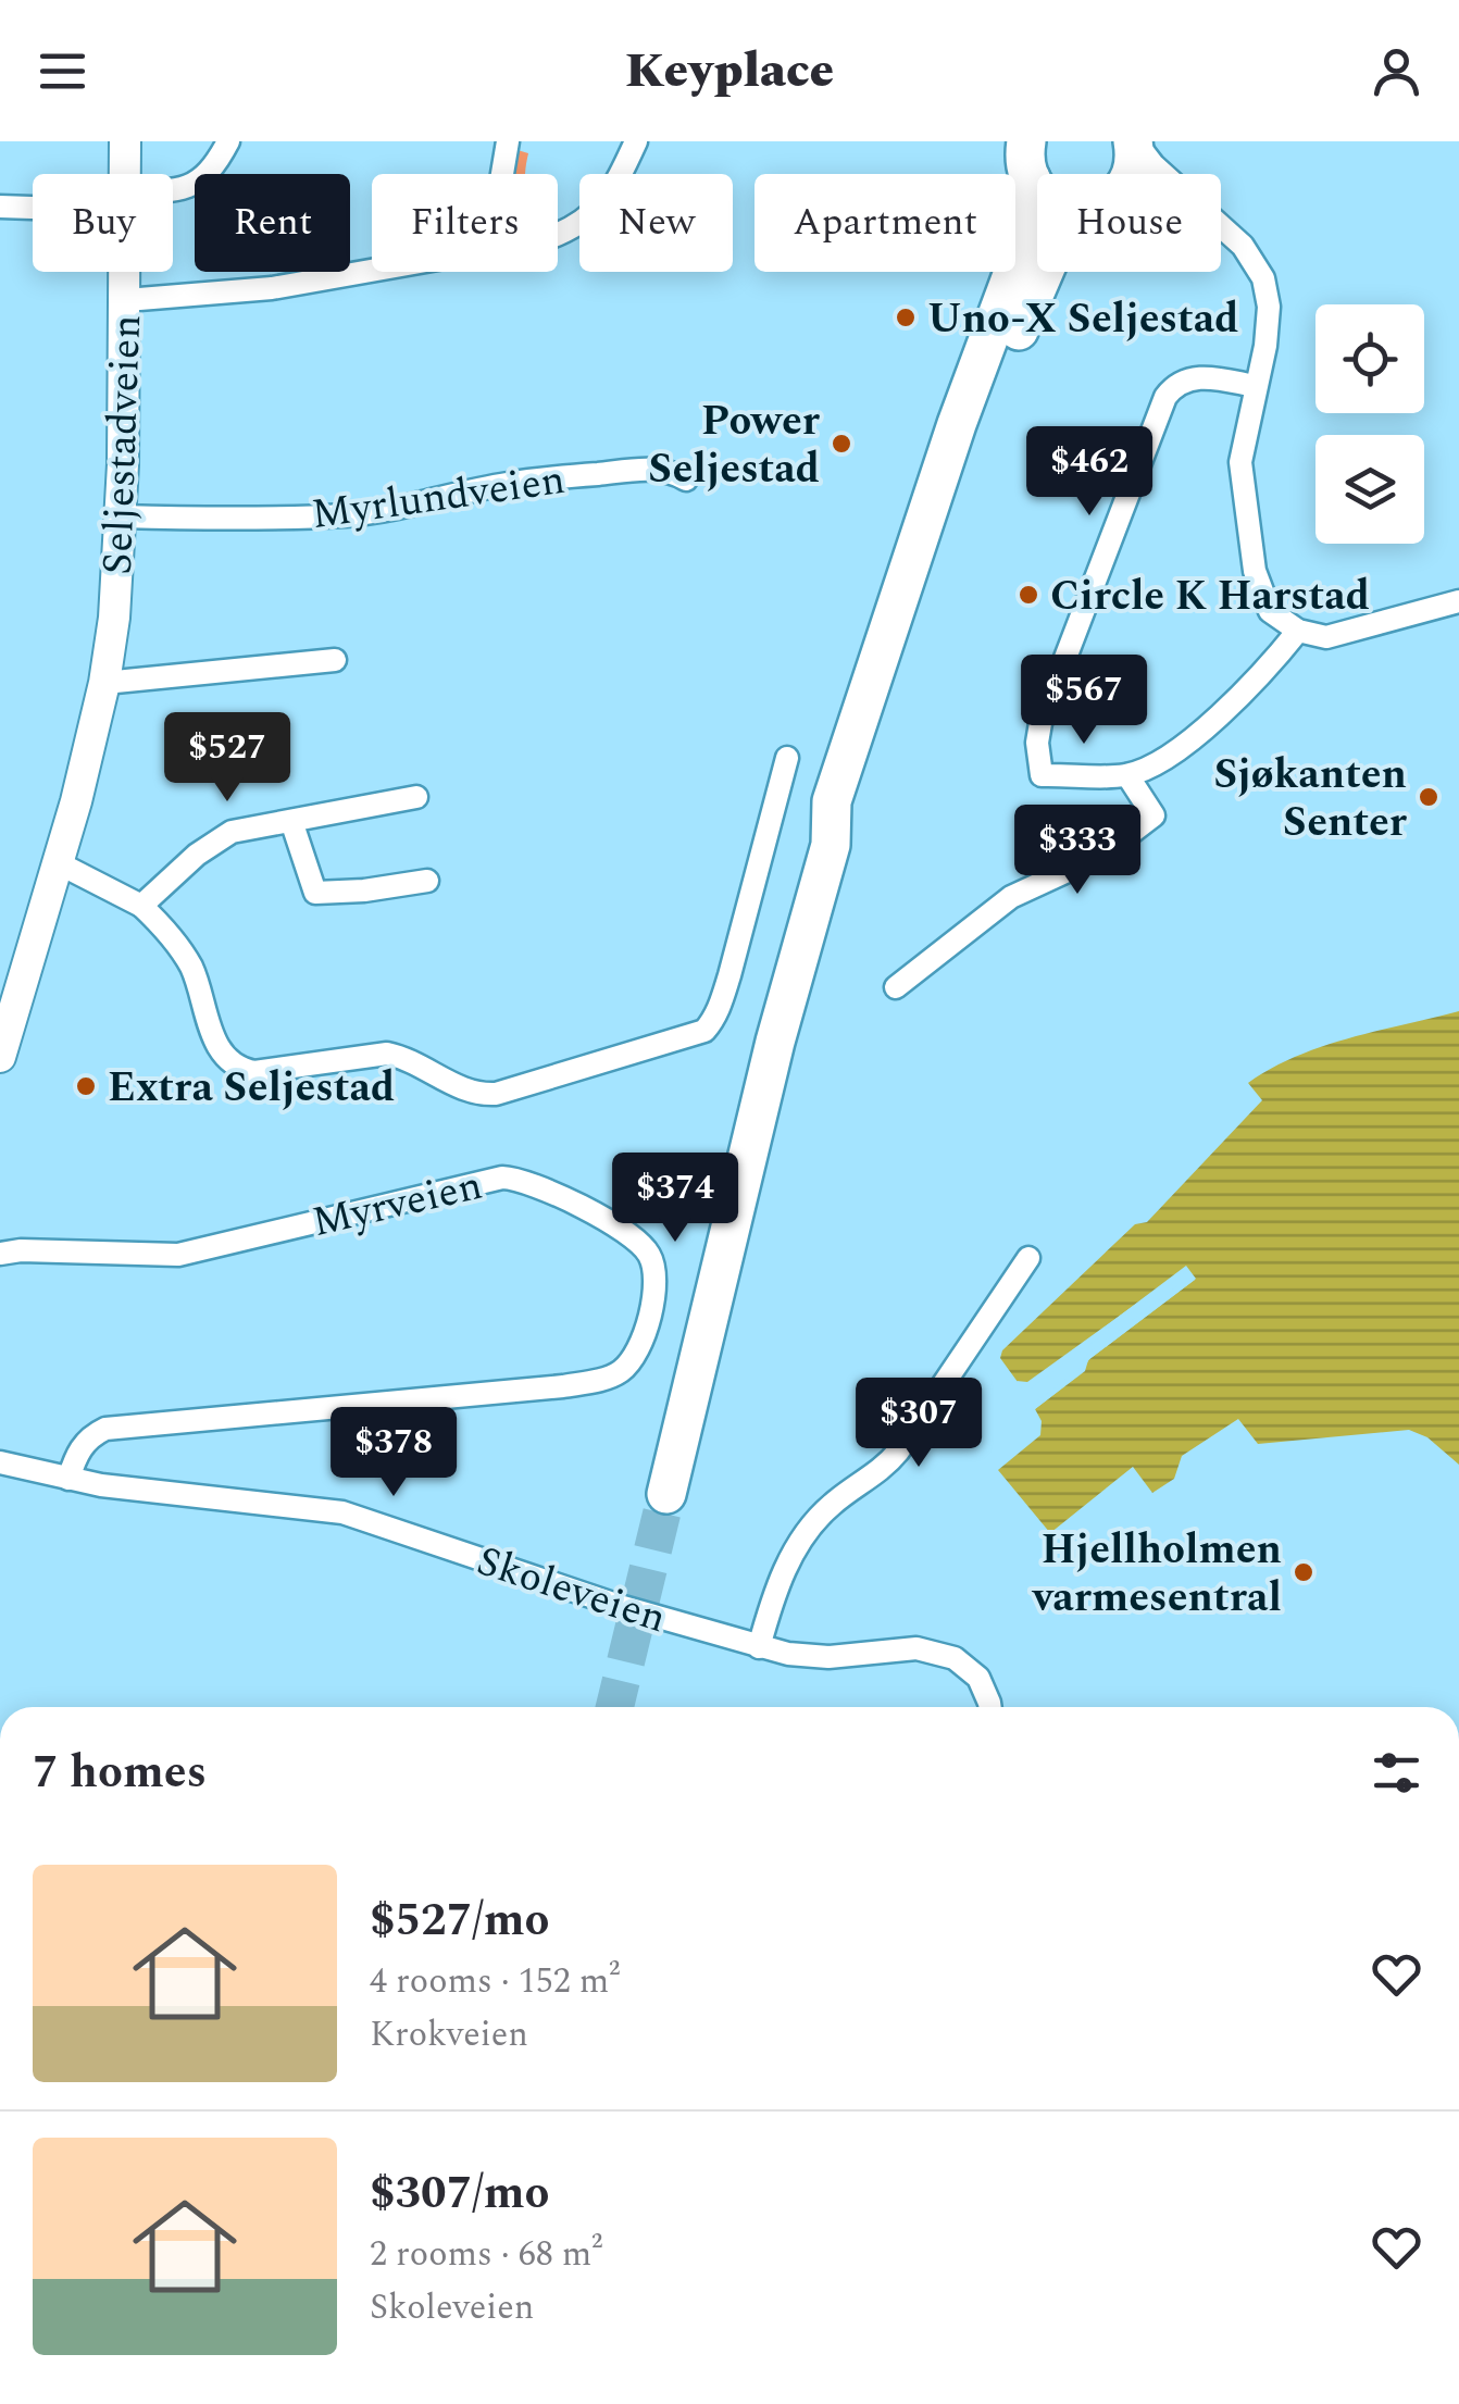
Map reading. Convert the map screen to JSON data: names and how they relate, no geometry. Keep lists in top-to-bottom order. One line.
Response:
{"streets":{"street":["Seljestadveien","Myrlundveien","Myrveien","Skoleveien"]},"crossings":[["Seljestadveien","Myrlundveien"],["Myrveien","Skoleveien"]],"places":["Uno-X Seljestad","Power Seljestad","Circle K Harstad","Sjøkanten Senter","Extra Seljestad","Hjellholmen varmesentral"],"page":{"header":"Keyplace","chip":["Buy","Rent","Filters","New","Apartment","House"],"price":["$462","$567","$527","$333","$374","$307","$378"],"heading":"7 homes","list":[{"name":"$527/mo","note":"4 rooms · 152 m² · Krokveien"},{"name":"$307/mo","note":"2 rooms · 68 m² · Skoleveien"}]}}
